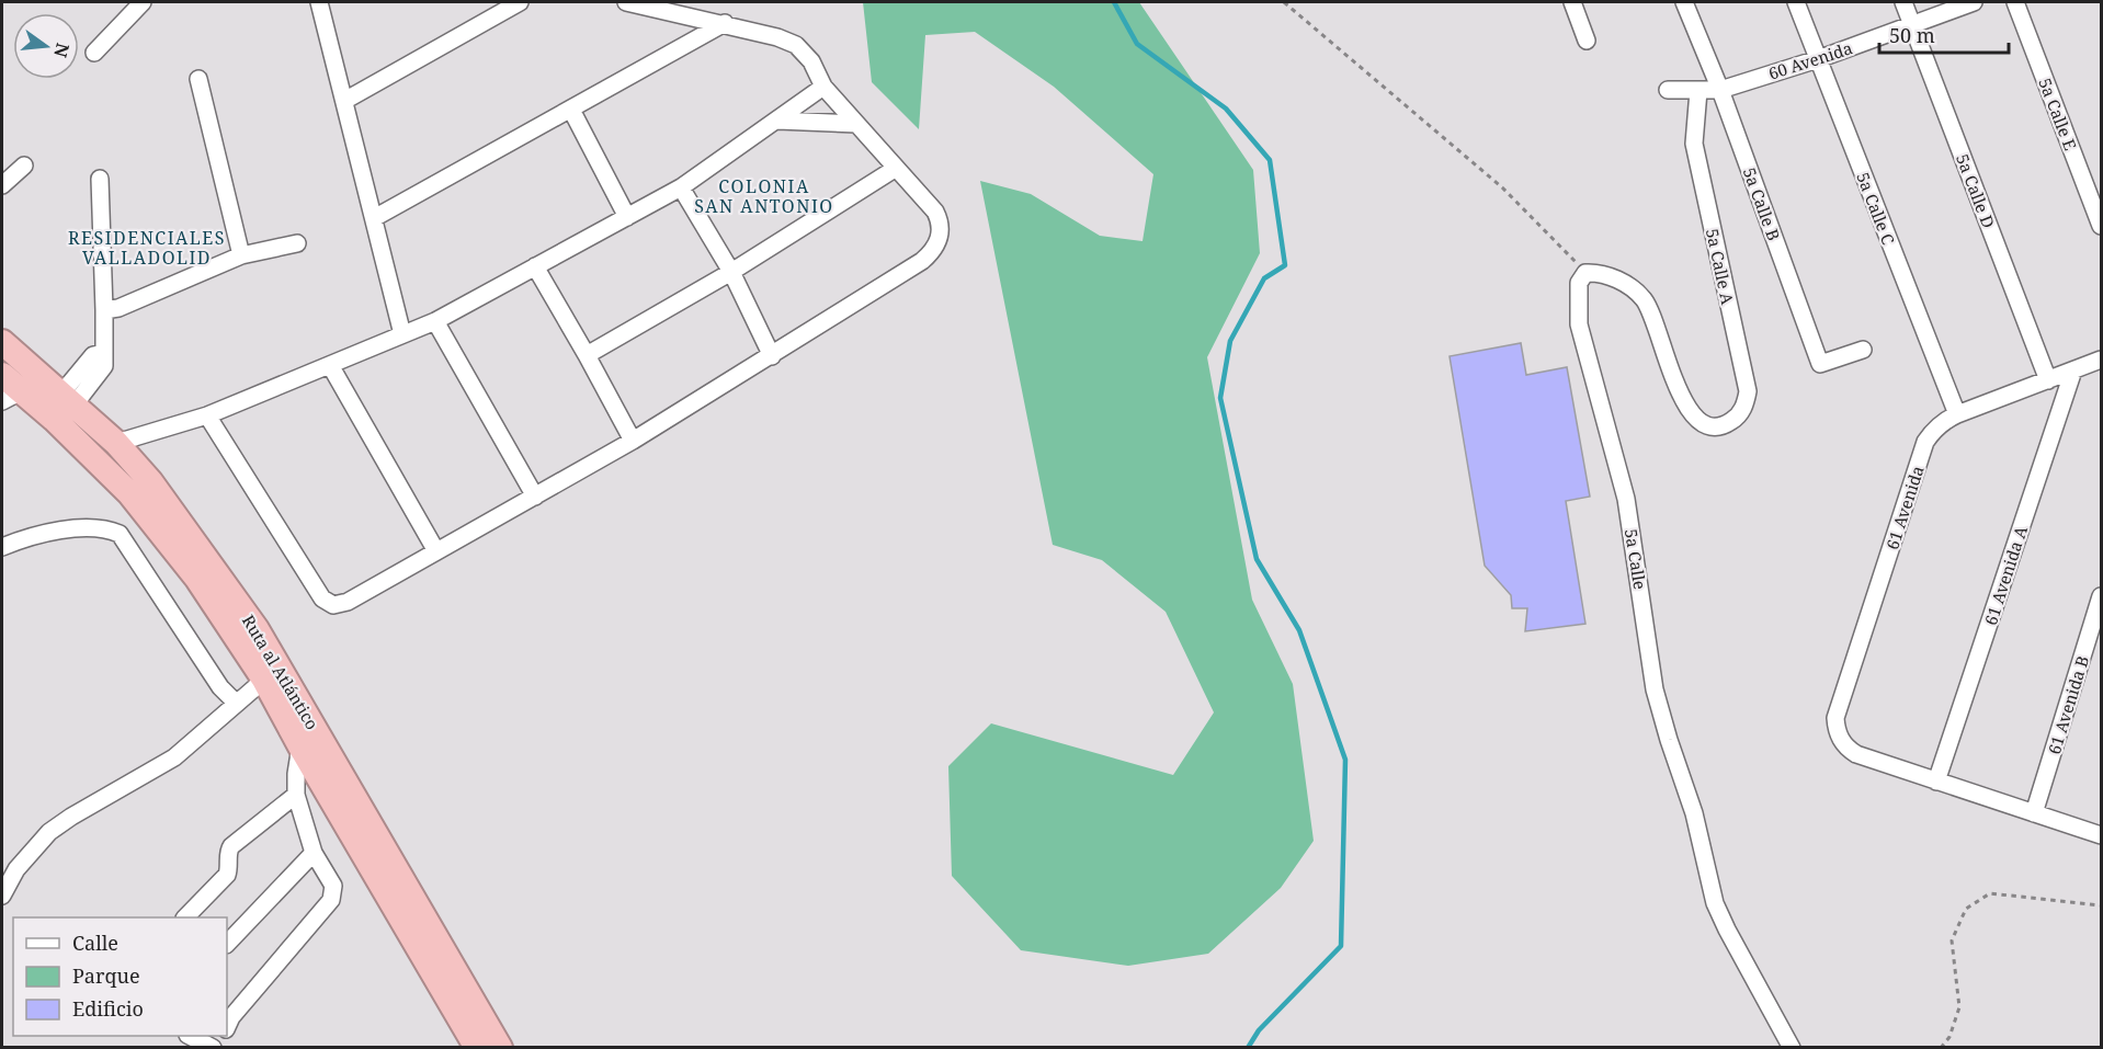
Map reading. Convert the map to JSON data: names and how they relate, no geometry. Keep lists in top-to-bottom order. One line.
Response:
{"streets":{"highway":["Ruta al Atlántico"],"street":["60 Avenida","5a Calle E","5a Calle D","5a Calle B","5a Calle C","5a Calle A","61 Avenida","5a Calle","61 Avenida A","61 Avenida B"]},"crossings":[["60 Avenida","5a Calle D"],["60 Avenida","5a Calle B"],["60 Avenida","5a Calle C"],["5a Calle D","61 Avenida"],["5a Calle C","61 Avenida"],["5a Calle A","5a Calle"],["61 Avenida","61 Avenida A"]],"districts":["COLONIA SAN ANTONIO","RESIDENCIALES VALLADOLID"],"legend":["Calle","Parque","Edificio"],"scale_bar":"50 m","north":"right"}
